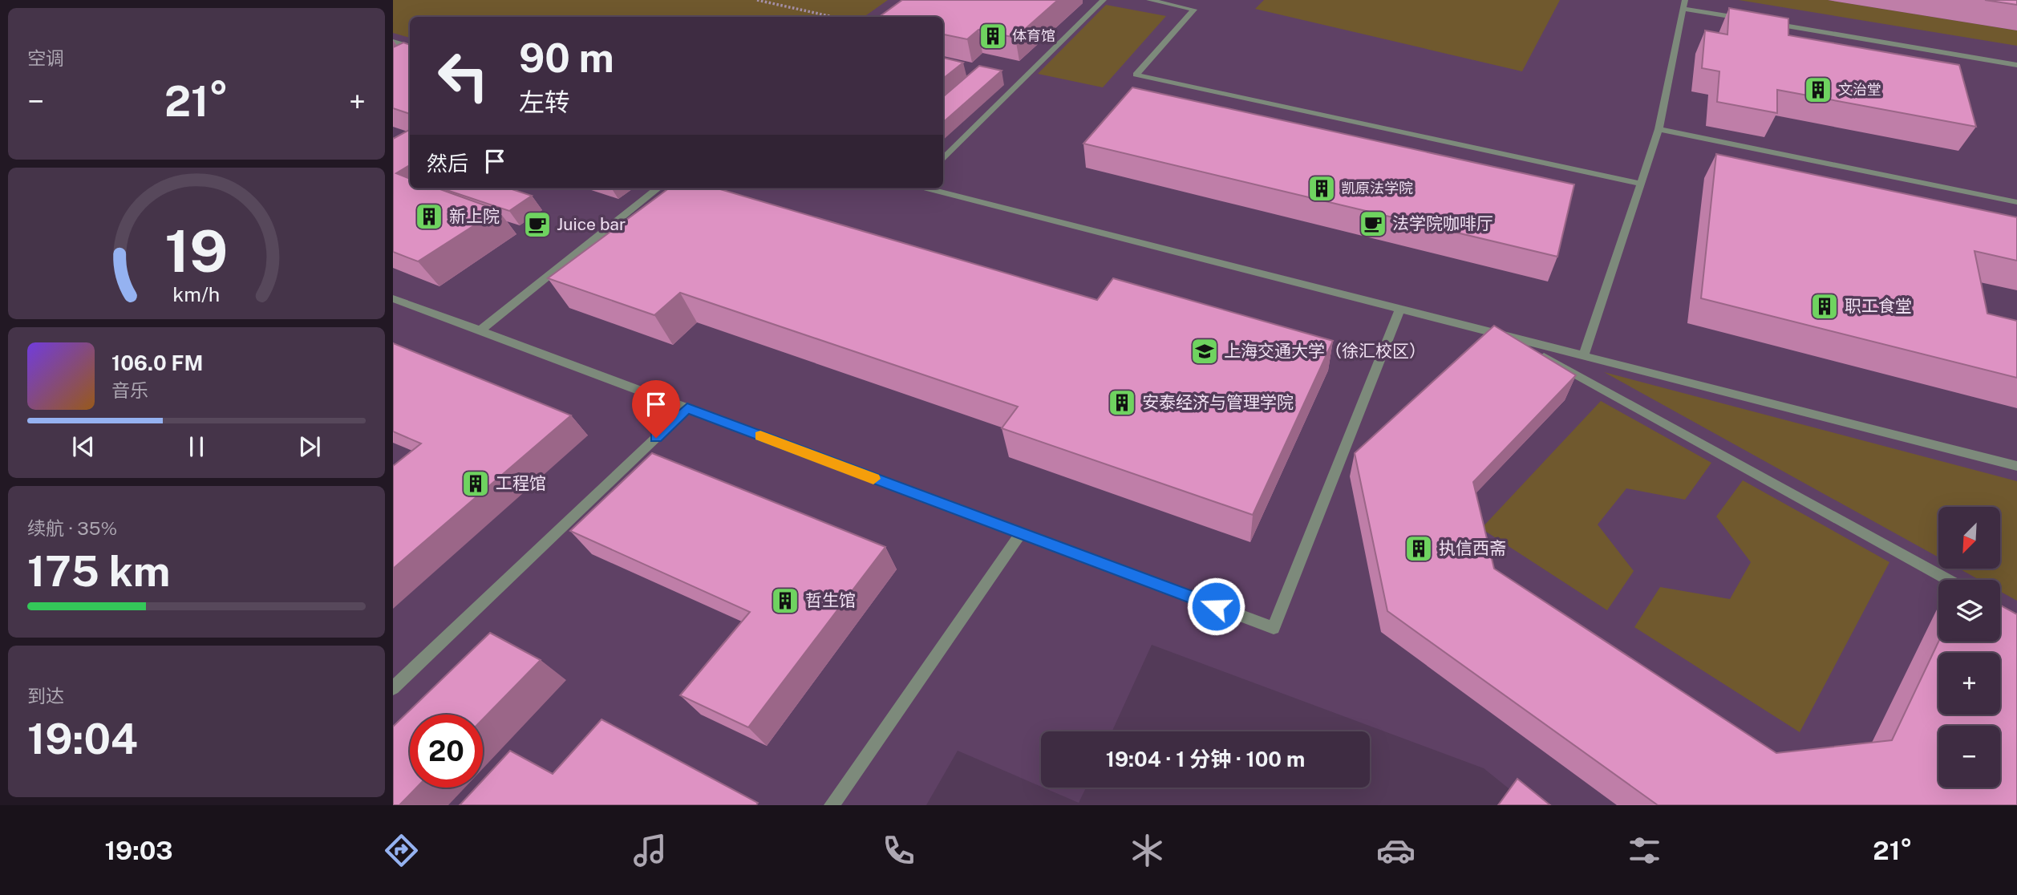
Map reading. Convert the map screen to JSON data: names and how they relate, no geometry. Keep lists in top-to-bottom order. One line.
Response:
{"places":{"building":["体育馆","文治堂","凯原法学院","新上院","职工食堂","安泰经济与管理学院","工程馆","执信西斋","哲生馆"],"cafe":["法学院咖啡厅","Juice bar"],"school or university":["上海交通大学（徐汇校区）"]},"north":"bottom left","page":{"tile":["空调",["续航 · 35%","175 km"],["到达","19:04"]],"turn":["90 m","左转"],"heat":["−","21°","+"],"then":"然后","song":["106.0 FM","音乐"],"map_buttons":["+","−"],"limit":"20","trip":"19:04 · 1 分钟 · 100 m","tabs":["19:03","21°"],"gauge":["19","km/h"]}}
